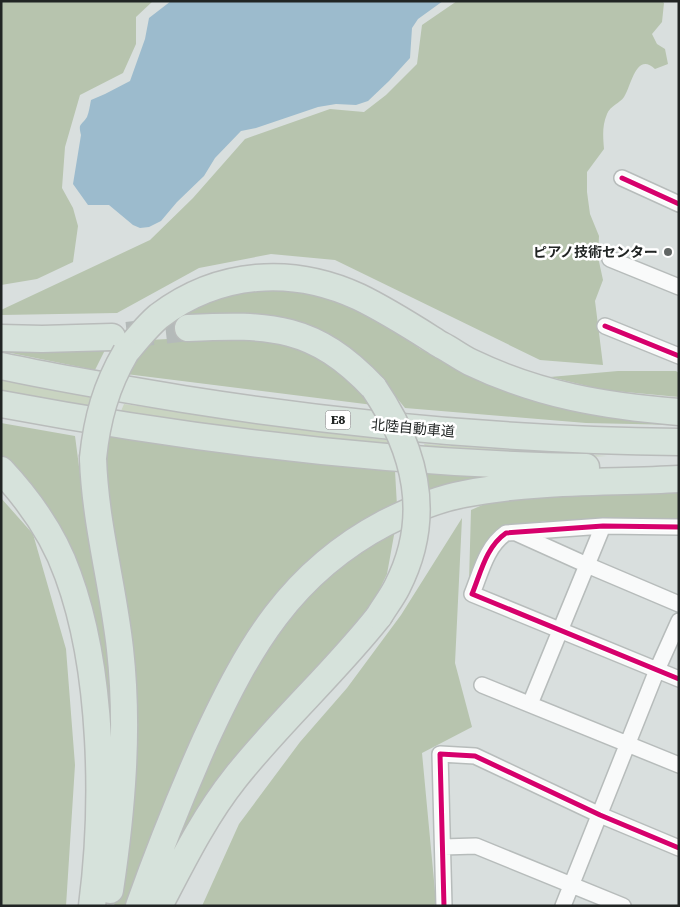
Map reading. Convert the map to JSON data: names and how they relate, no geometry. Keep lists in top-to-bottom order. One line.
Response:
{"streets":{"highway":["E8","北陸自動車道"]},"places":["ピアノ技術センター"]}
